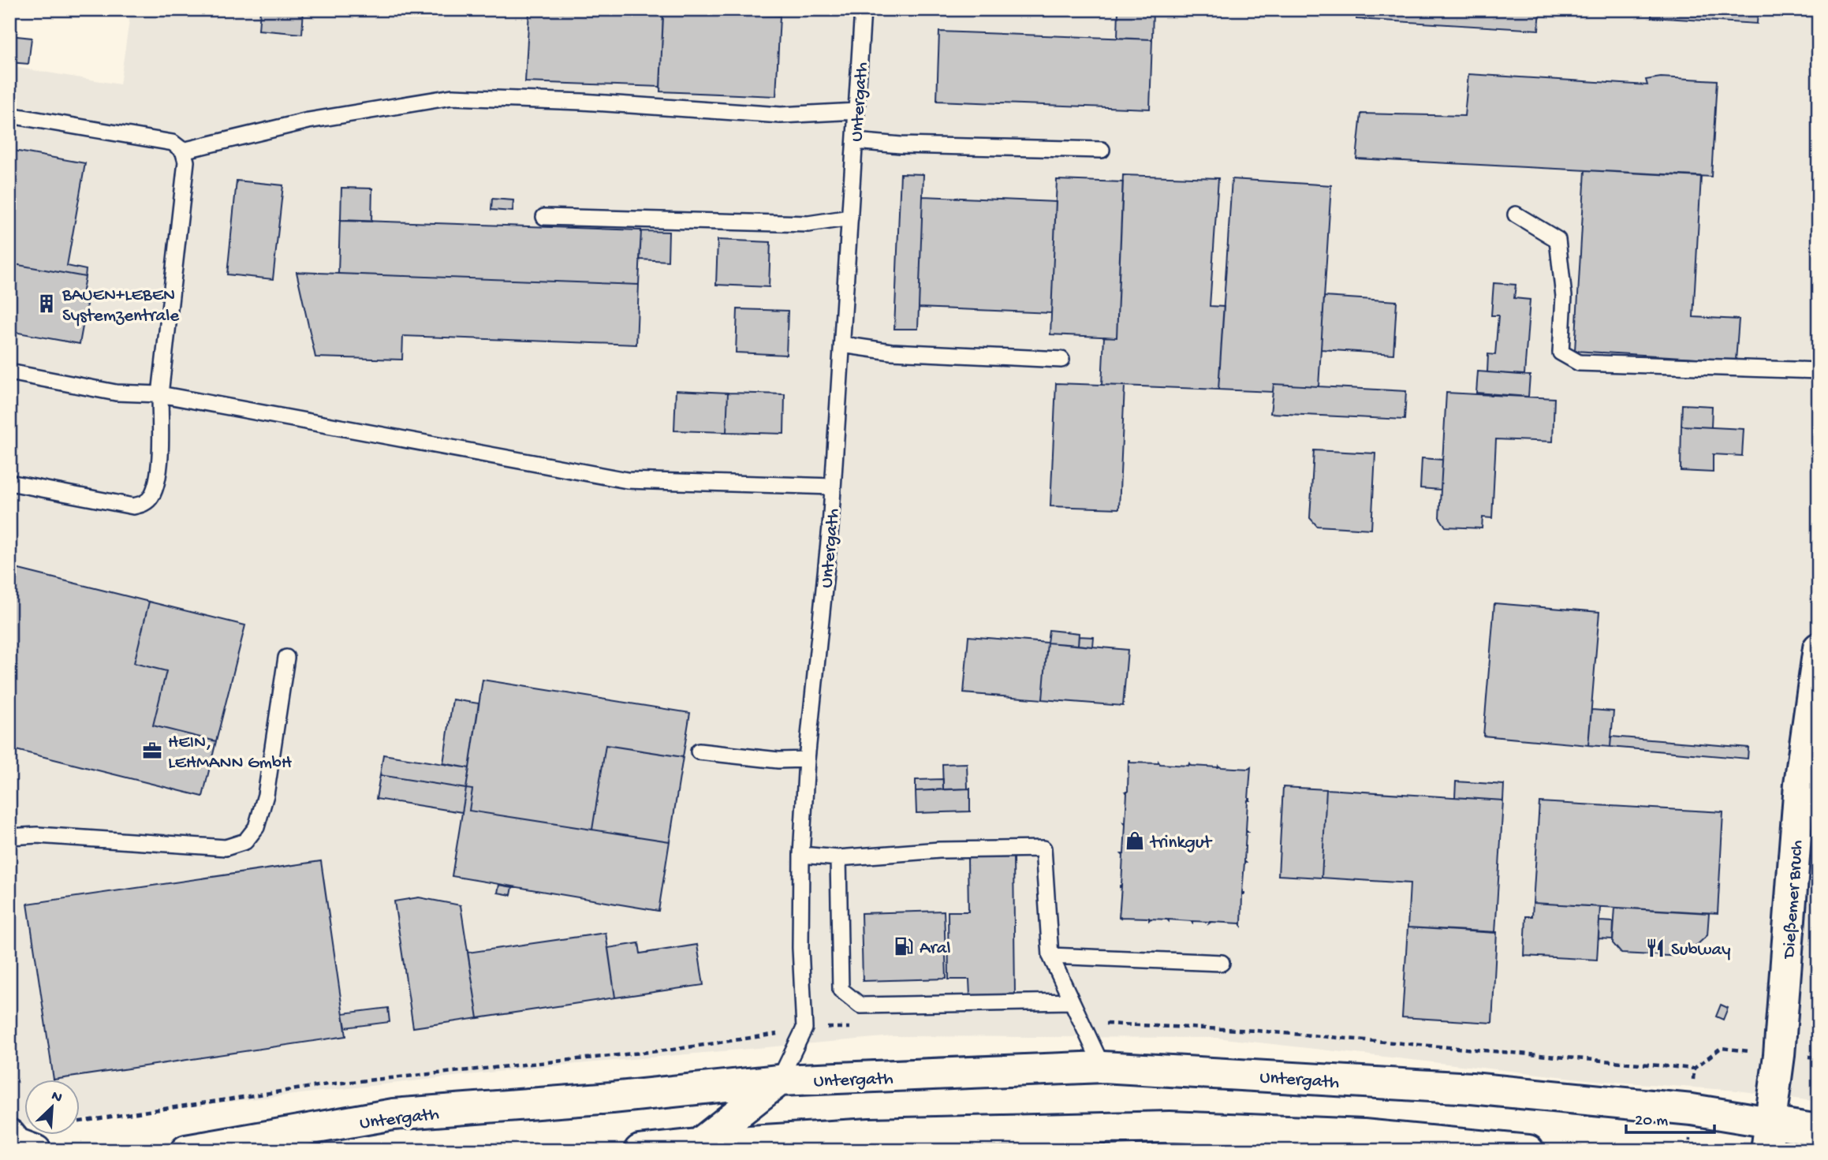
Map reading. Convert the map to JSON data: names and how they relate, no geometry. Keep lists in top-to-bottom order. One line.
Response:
{"streets":{"main road":["Untergath","Dießemer Bruch"]},"crossings":[["Untergath","Dießemer Bruch"]],"places":{"building":["BAUEN+LEBEN Systemzentrale"],"office":["HEIN, LEHMANN GmbH"],"shop":["trinkgut"],"fuel station":["Aral"],"restaurant":["Subway"]},"scale_bar":"20 m","north":"top right"}
